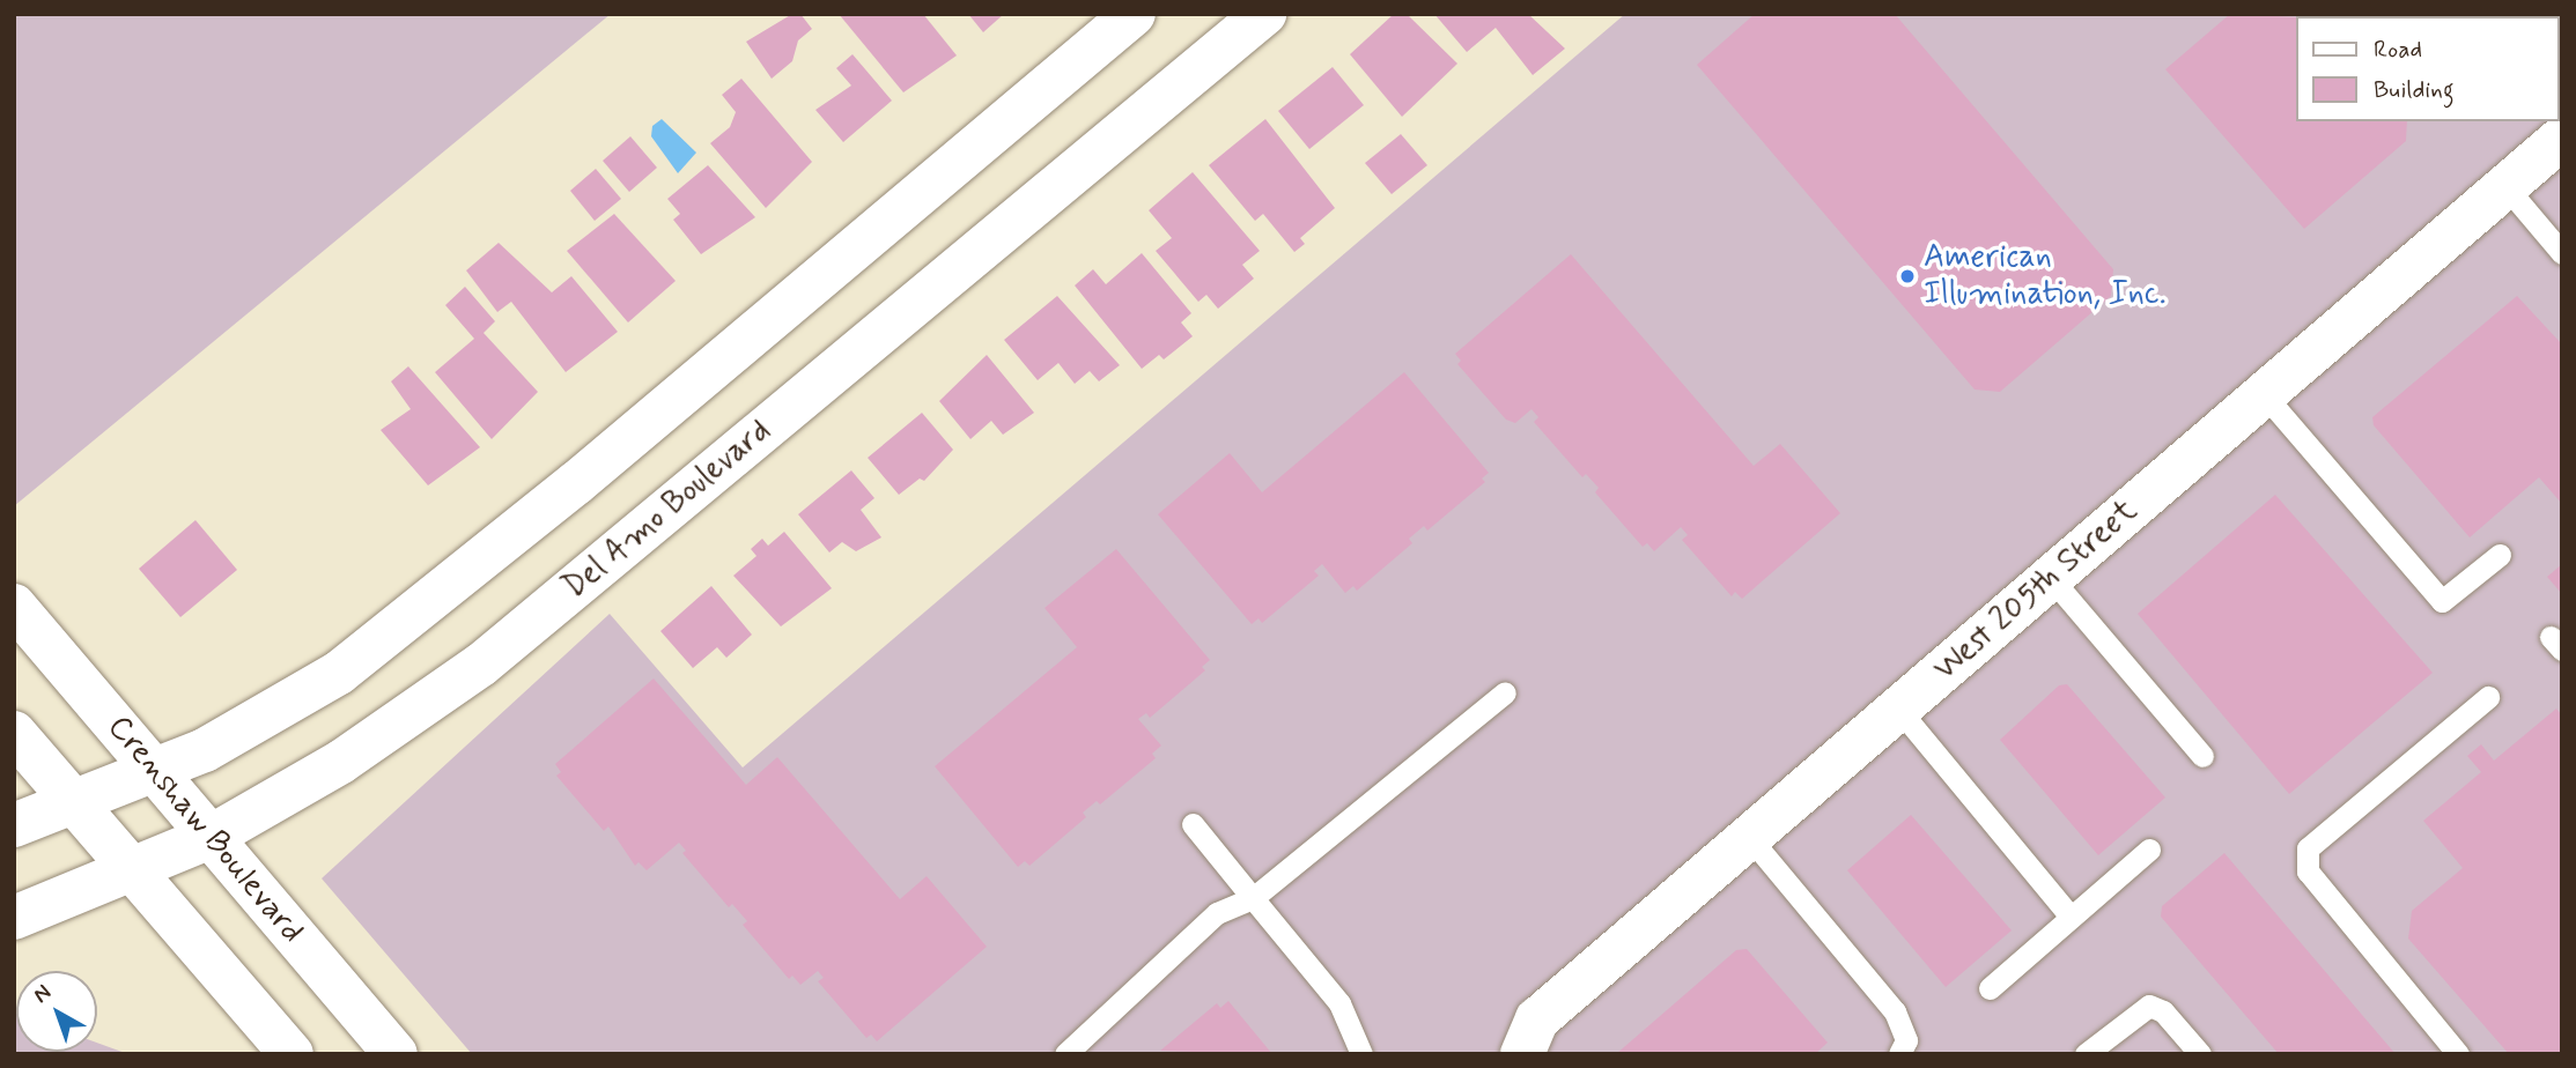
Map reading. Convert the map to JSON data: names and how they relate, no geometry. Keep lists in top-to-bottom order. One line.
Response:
{"streets":{"main road":["Del Amo Boulevard","West 205th Street","Crenshaw Boulevard"]},"crossings":[["Del Amo Boulevard","Crenshaw Boulevard"]],"places":["American Illumination, Inc."],"legend":["Road","Building"],"north":"top left"}
